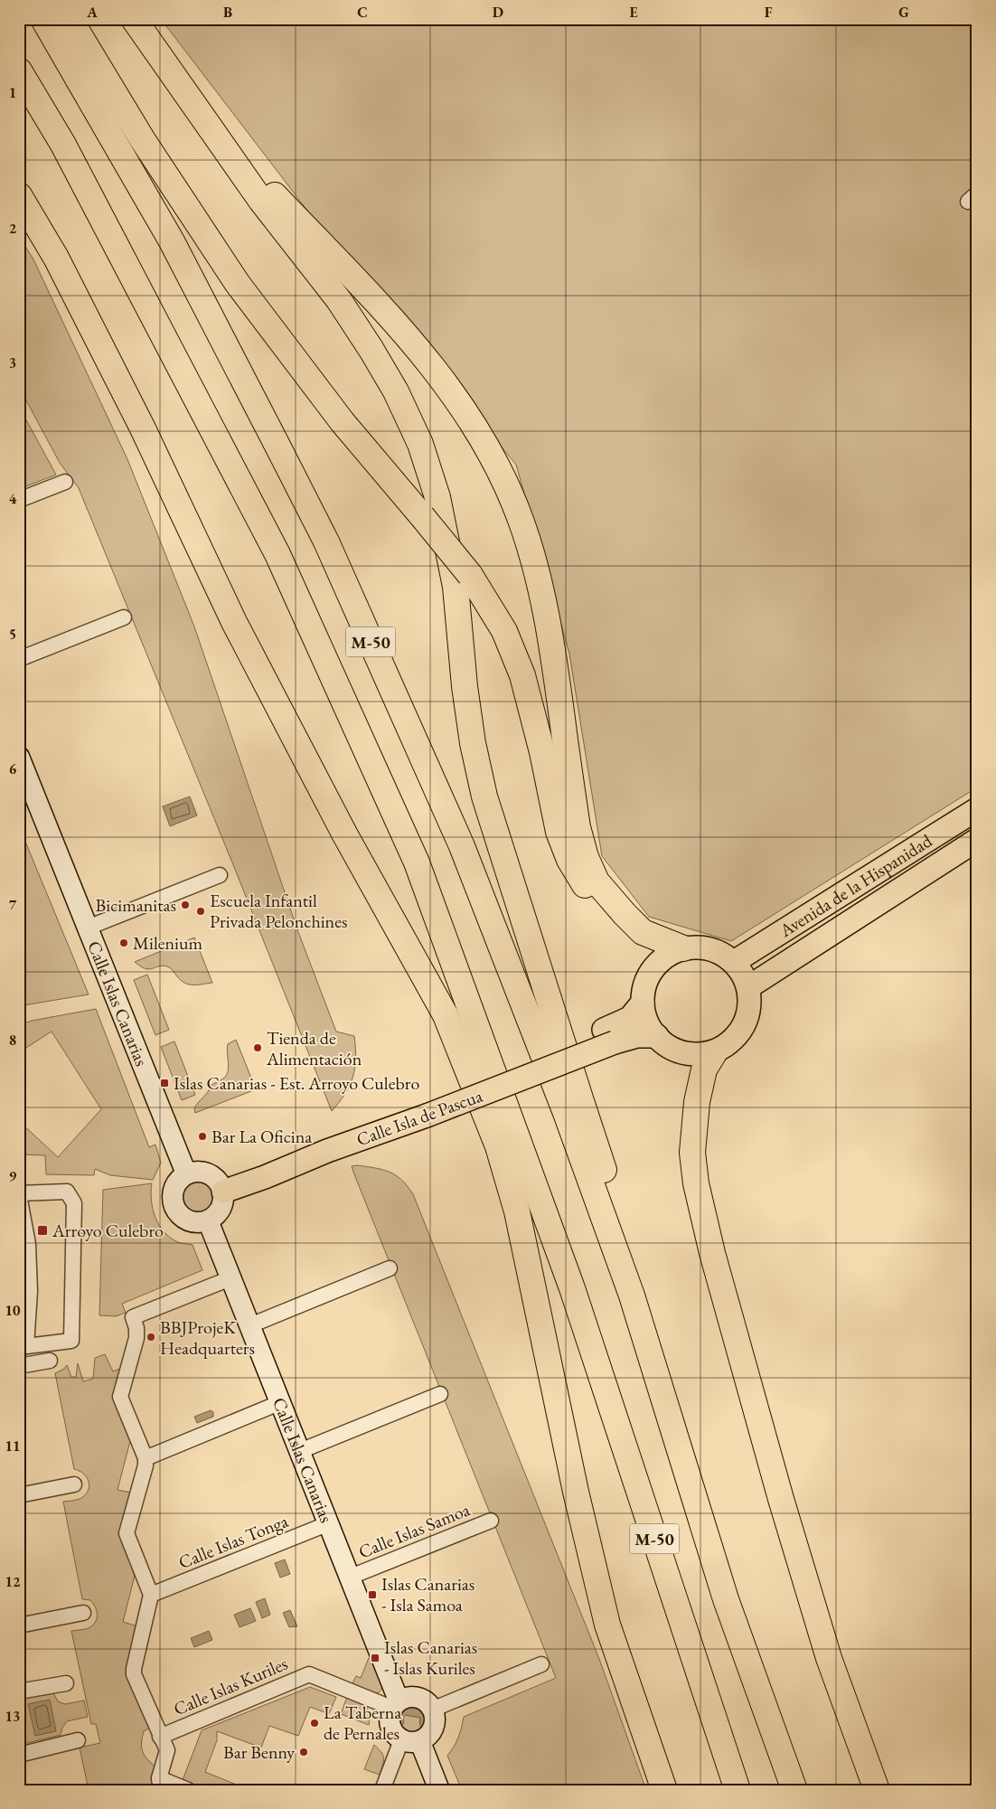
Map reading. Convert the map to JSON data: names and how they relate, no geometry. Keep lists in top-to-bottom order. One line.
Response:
{"streets":{"highway":["M-50"],"main road":["Avenida de la Hispanidad","Calle Isla de Pascua"],"street":["Calle Islas Canarias","Calle Islas Samoa","Calle Islas Tonga","Calle Islas Kuriles"]},"crossings":[["Calle Islas Canarias","Calle Isla de Pascua"],["Calle Islas Canarias","Calle Islas Samoa"],["Calle Islas Canarias","Calle Islas Tonga"],["Calle Islas Canarias","Calle Islas Kuriles"]],"places":{"other":["Bicimanitas","Escuela Infantil Privada Pelonchines","Milenium","Tienda de Alimentación","Bar La Oficina","BBJProjeK Headquarters","La Taberna de Pernales","Bar Benny"],"transit":["Islas Canarias - Est. Arroyo Culebro","Arroyo Culebro","Islas Canarias - Isla Samoa","Islas Canarias - Islas Kuriles"]},"grid":{"columns":["A","B","C","D","E","F","G"],"rows":["1","2","3","4","5","6","7","8","9","10","11","12","13"]}}
